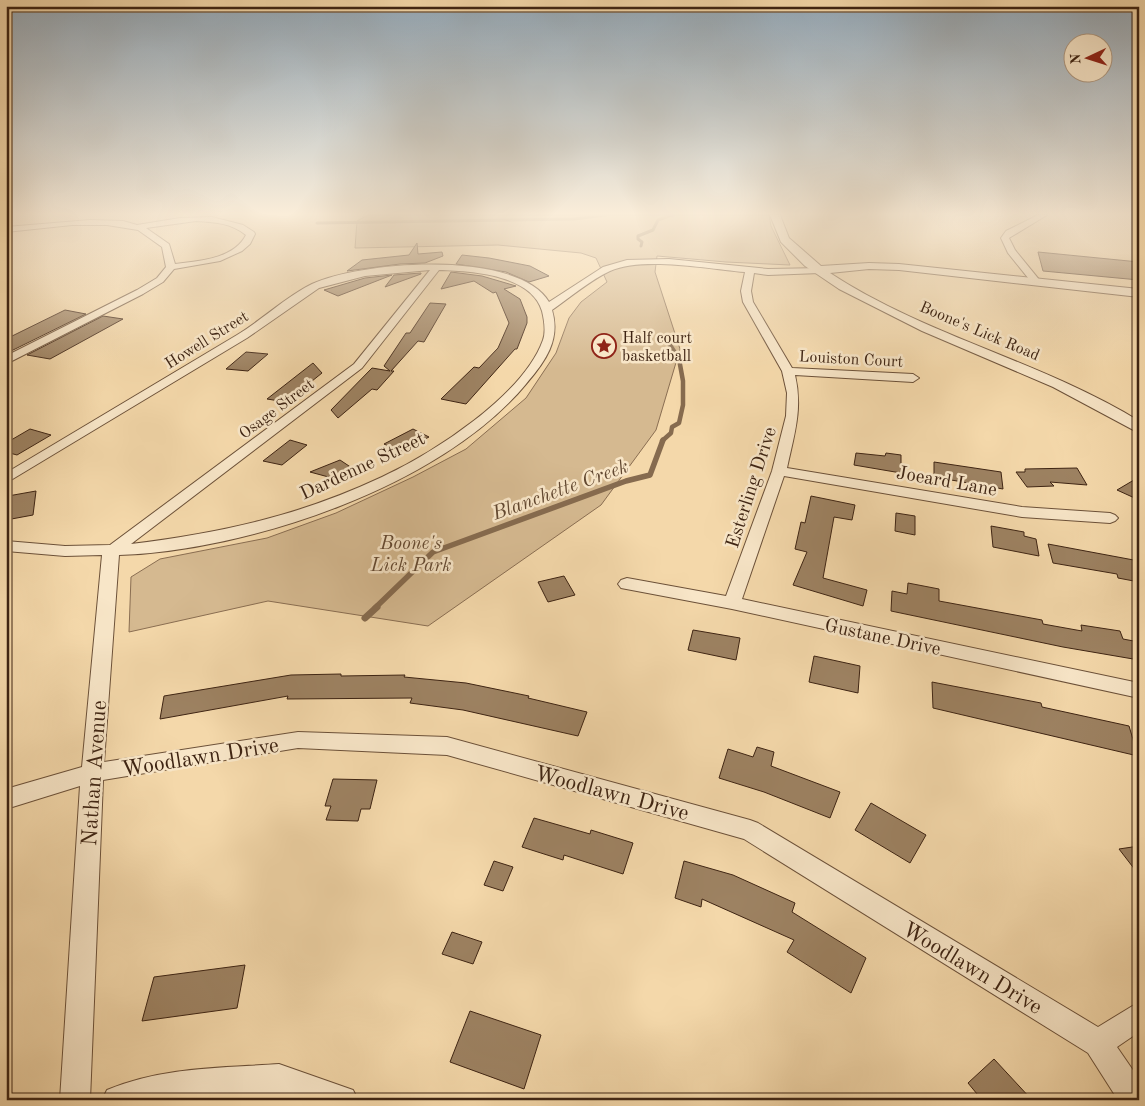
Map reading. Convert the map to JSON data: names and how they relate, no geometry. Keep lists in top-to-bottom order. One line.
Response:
{"streets":{"street":["Boone's Lick Road","Howell Street","Louiston Court","Osage Street","Dardenne Street","Joeard Lane","Esterling Drive","Gustane Drive","Woodlawn Drive","Nathan Avenue"]},"crossings":[["Howell Street","Osage Street"],["Louiston Court","Esterling Drive"],["Osage Street","Dardenne Street"],["Osage Street","Nathan Avenue"],["Dardenne Street","Nathan Avenue"],["Joeard Lane","Esterling Drive"],["Esterling Drive","Gustane Drive"],["Woodlawn Drive","Nathan Avenue"]],"water":["Blanchette Creek"],"parks":["Boone's Lick Park"],"places":{"place":["Half court basketball"]},"north":"left"}
